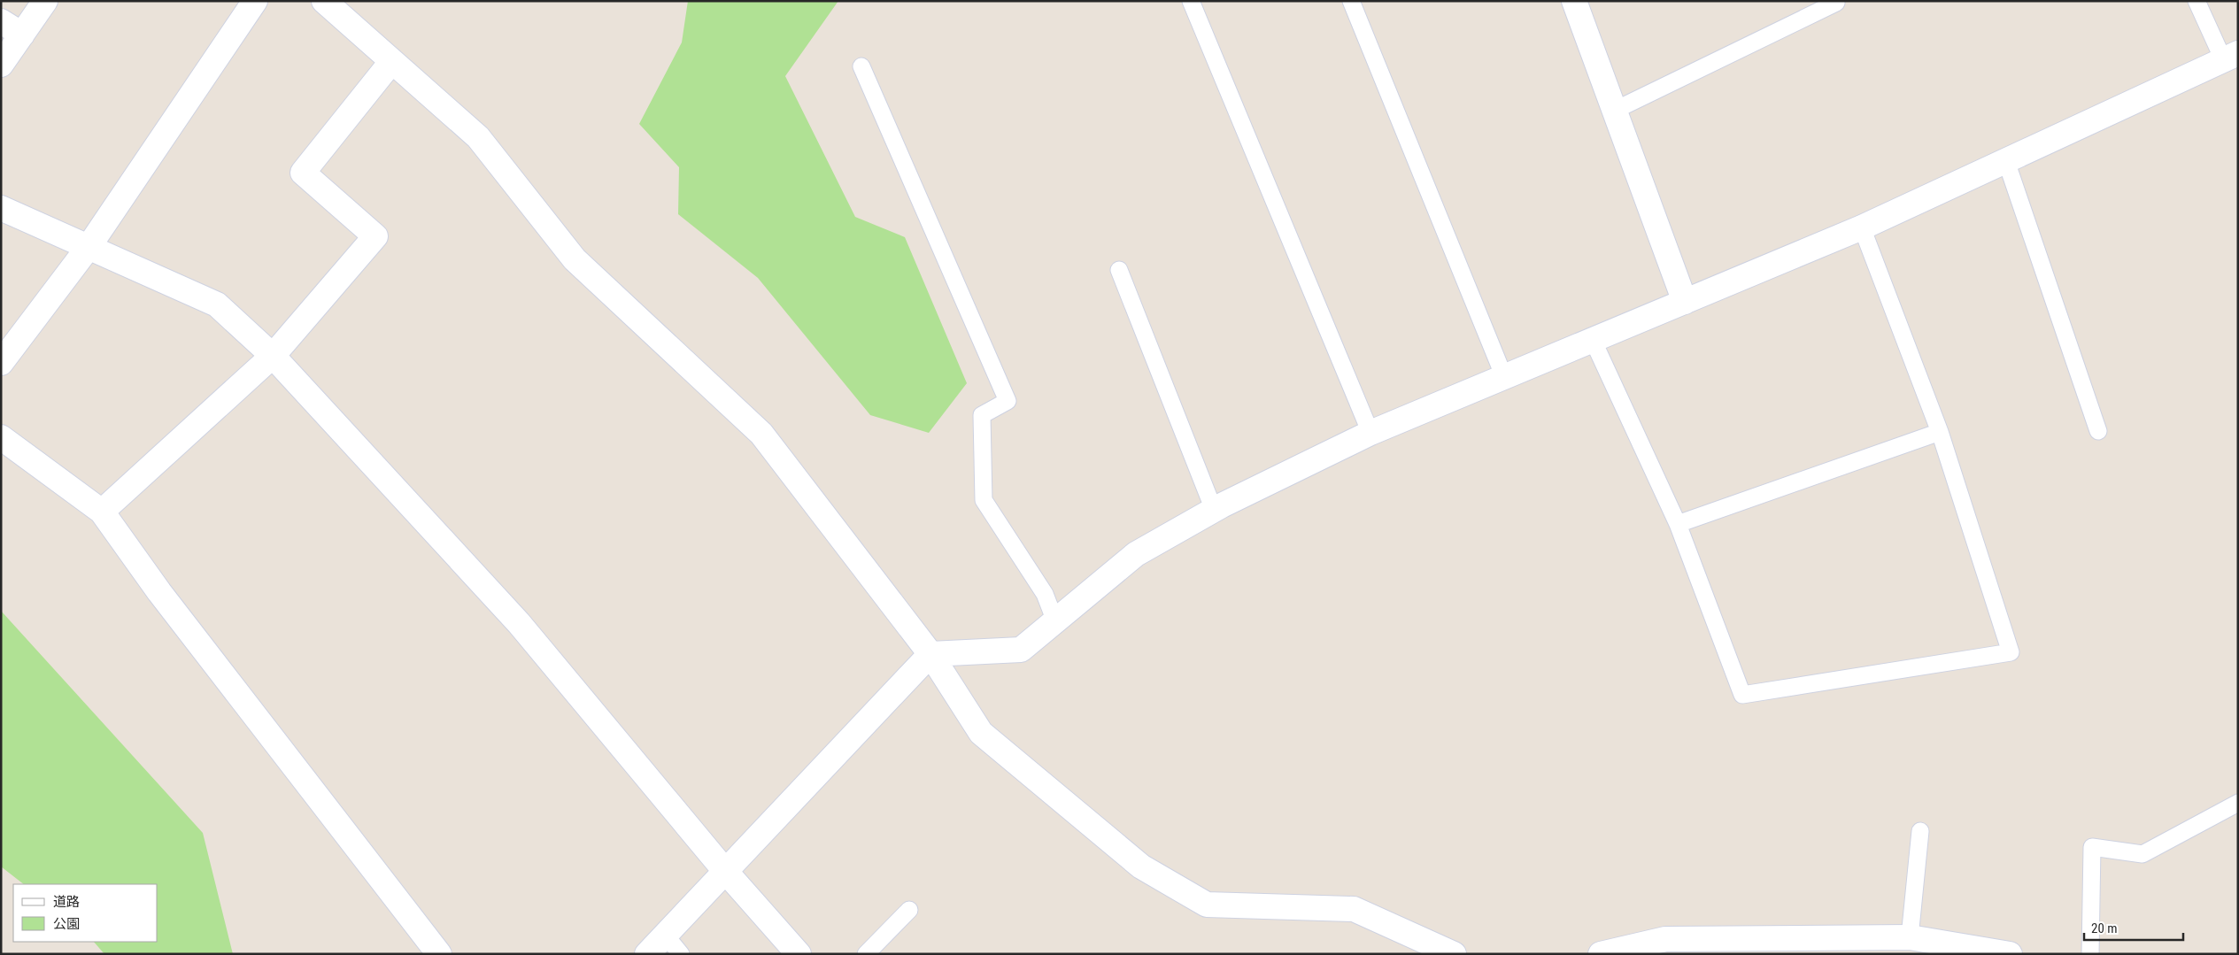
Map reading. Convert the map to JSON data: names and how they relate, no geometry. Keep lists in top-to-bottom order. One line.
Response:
{"legend":["道路","公園"],"scale_bar":"20 m"}
